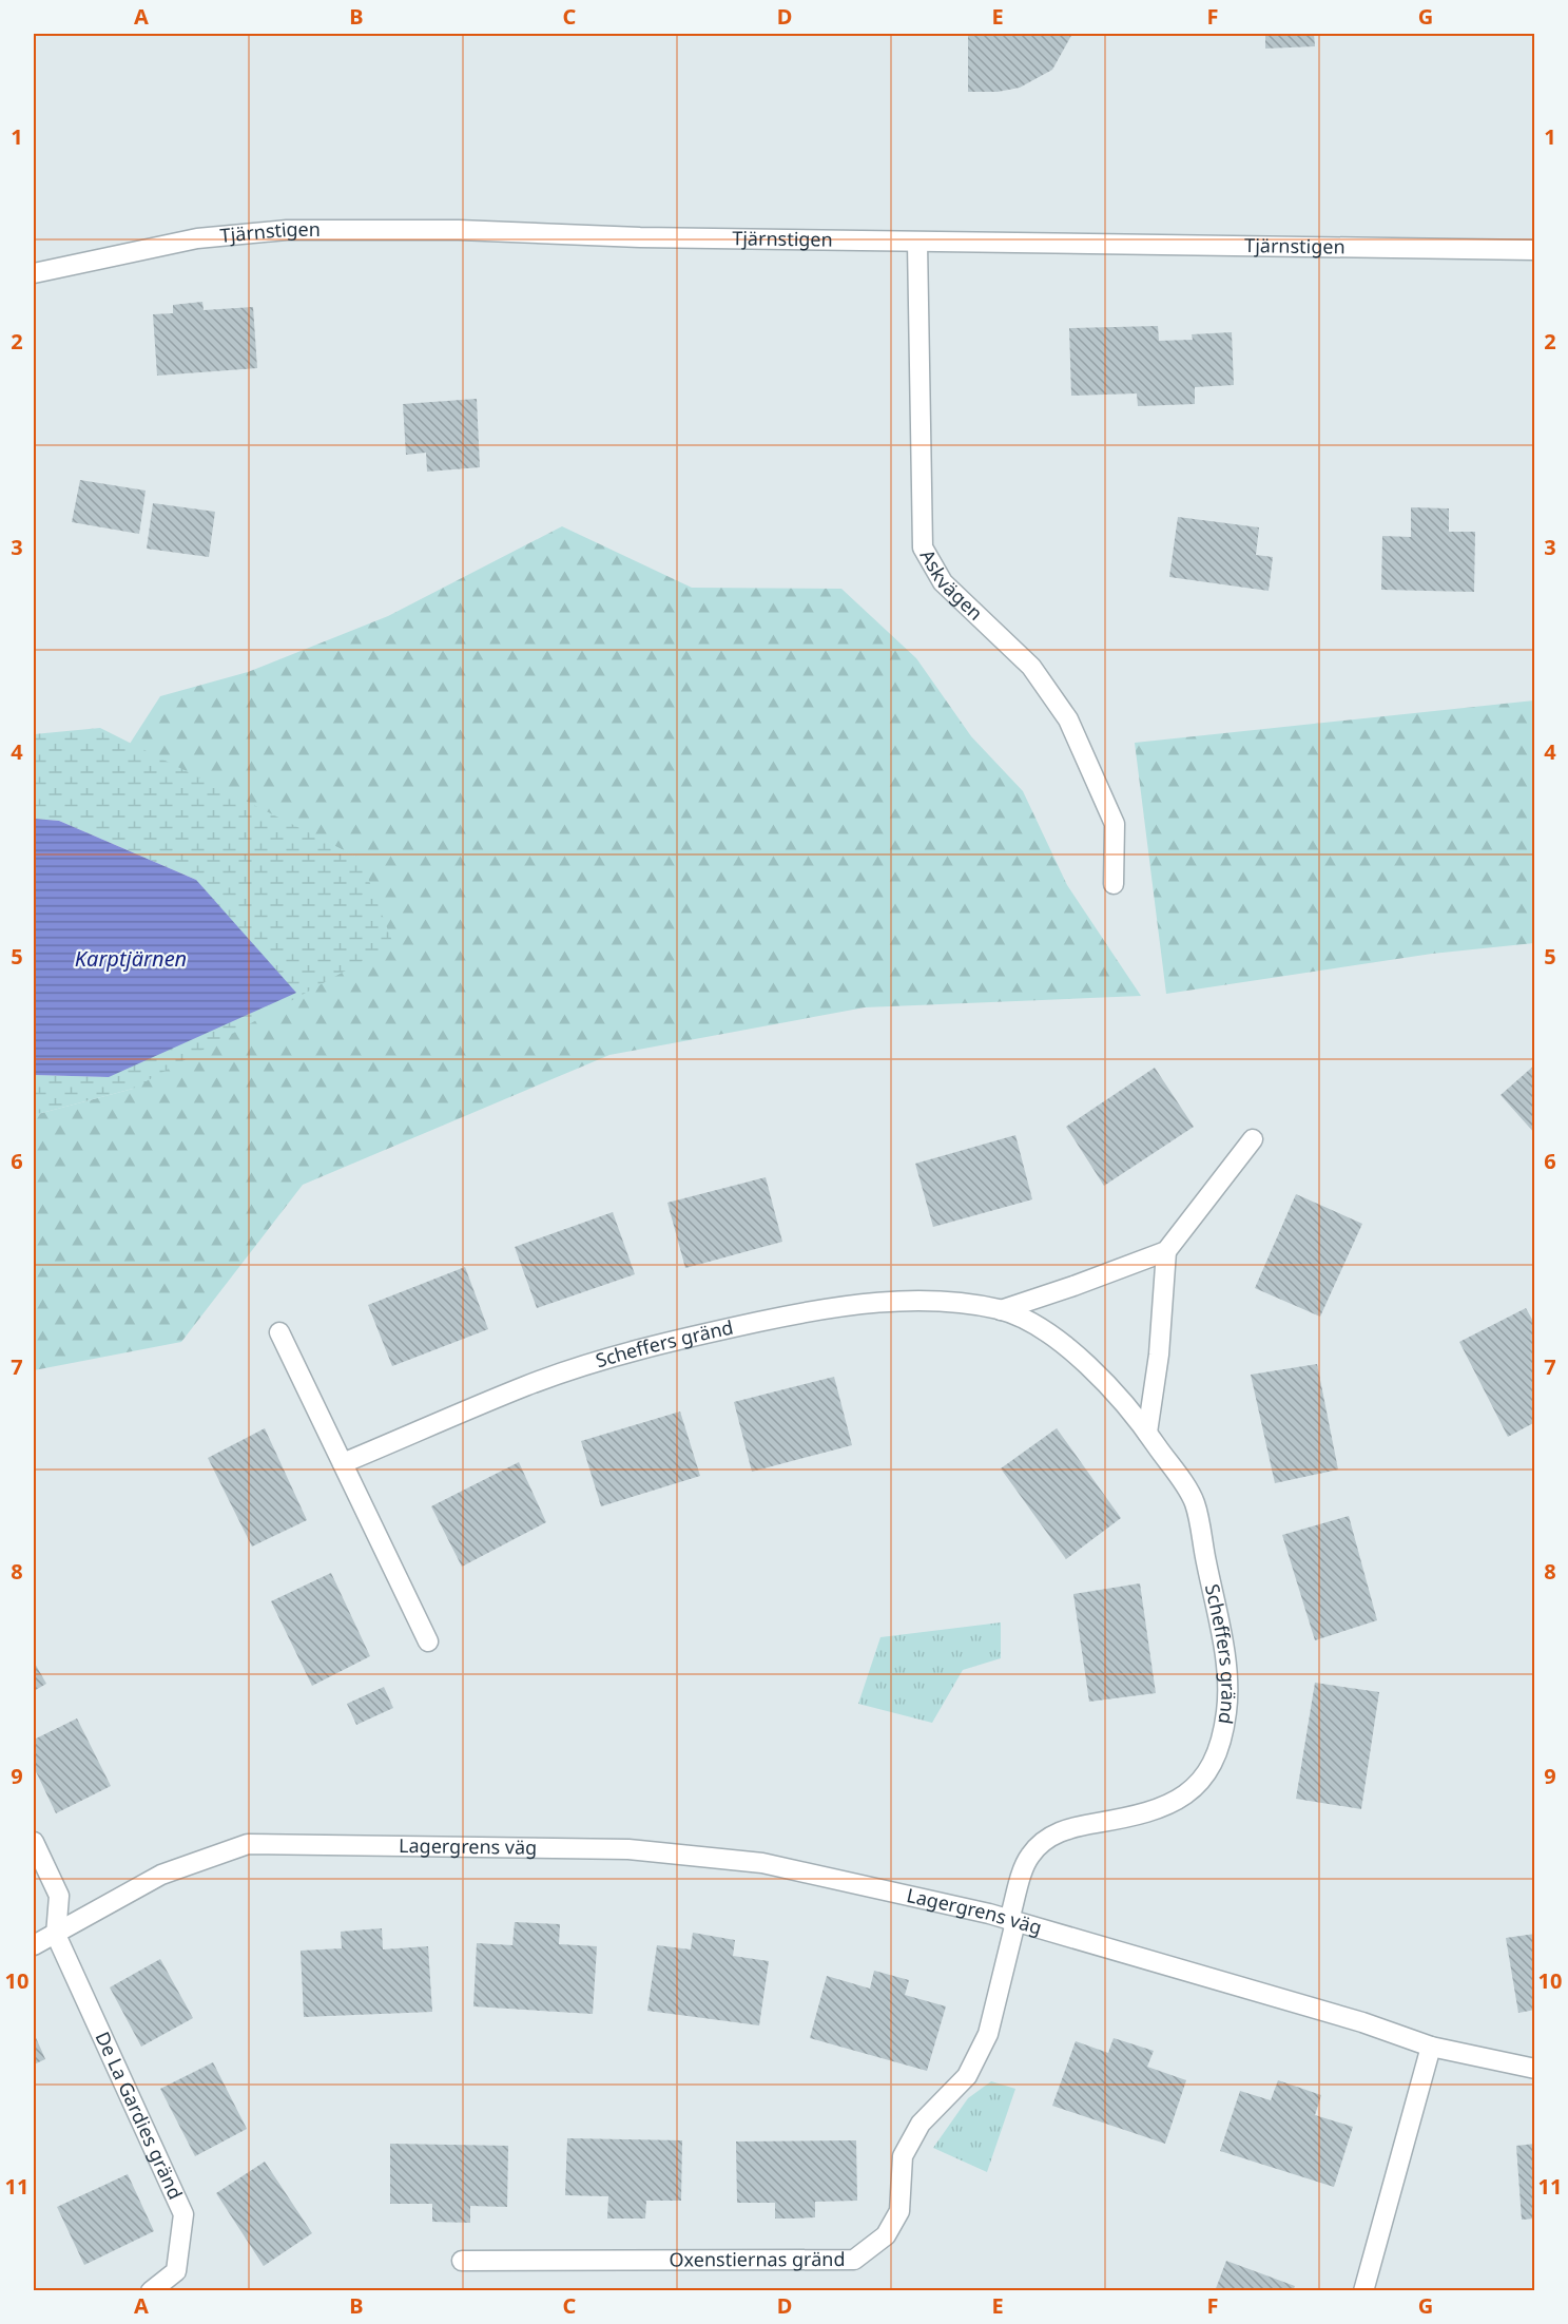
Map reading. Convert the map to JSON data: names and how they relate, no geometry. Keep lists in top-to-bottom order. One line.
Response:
{"streets":{"street":["Tjärnstigen","Askvägen","Scheffers gränd","Lagergrens väg","De La Gardies gränd","Oxenstiernas gränd"]},"crossings":[["Tjärnstigen","Askvägen"],["Scheffers gränd","Lagergrens väg"],["Scheffers gränd","Oxenstiernas gränd"],["Lagergrens väg","De La Gardies gränd"],["Lagergrens väg","Oxenstiernas gränd"]],"water":["Karptjärnen"],"grid":{"columns":["A","B","C","D","E","F","G"],"rows":["1","2","3","4","5","6","7","8","9","10","11"]}}
